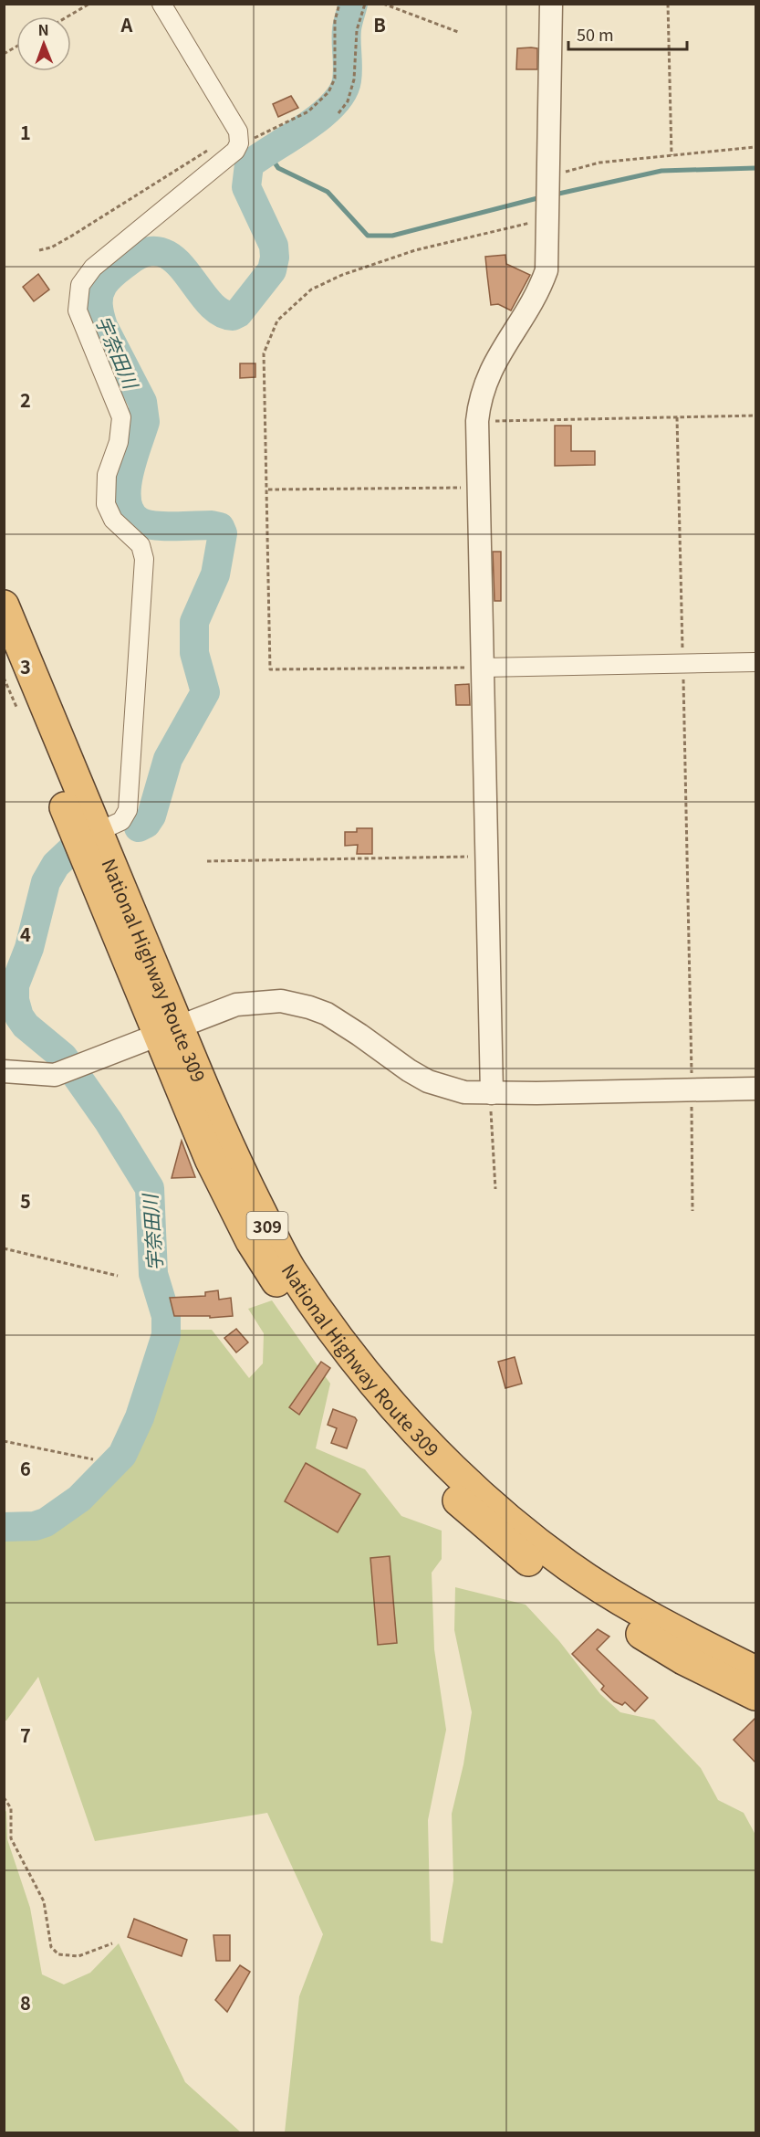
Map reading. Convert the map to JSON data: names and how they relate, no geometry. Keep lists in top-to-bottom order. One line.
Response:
{"streets":{"highway":["National Highway Route 309","309"]},"water":["宇奈田川"],"scale_bar":"50 m","north":"top","grid":{"columns":["A","B"],"rows":["1","2","3","4","5","6","7","8"]}}
